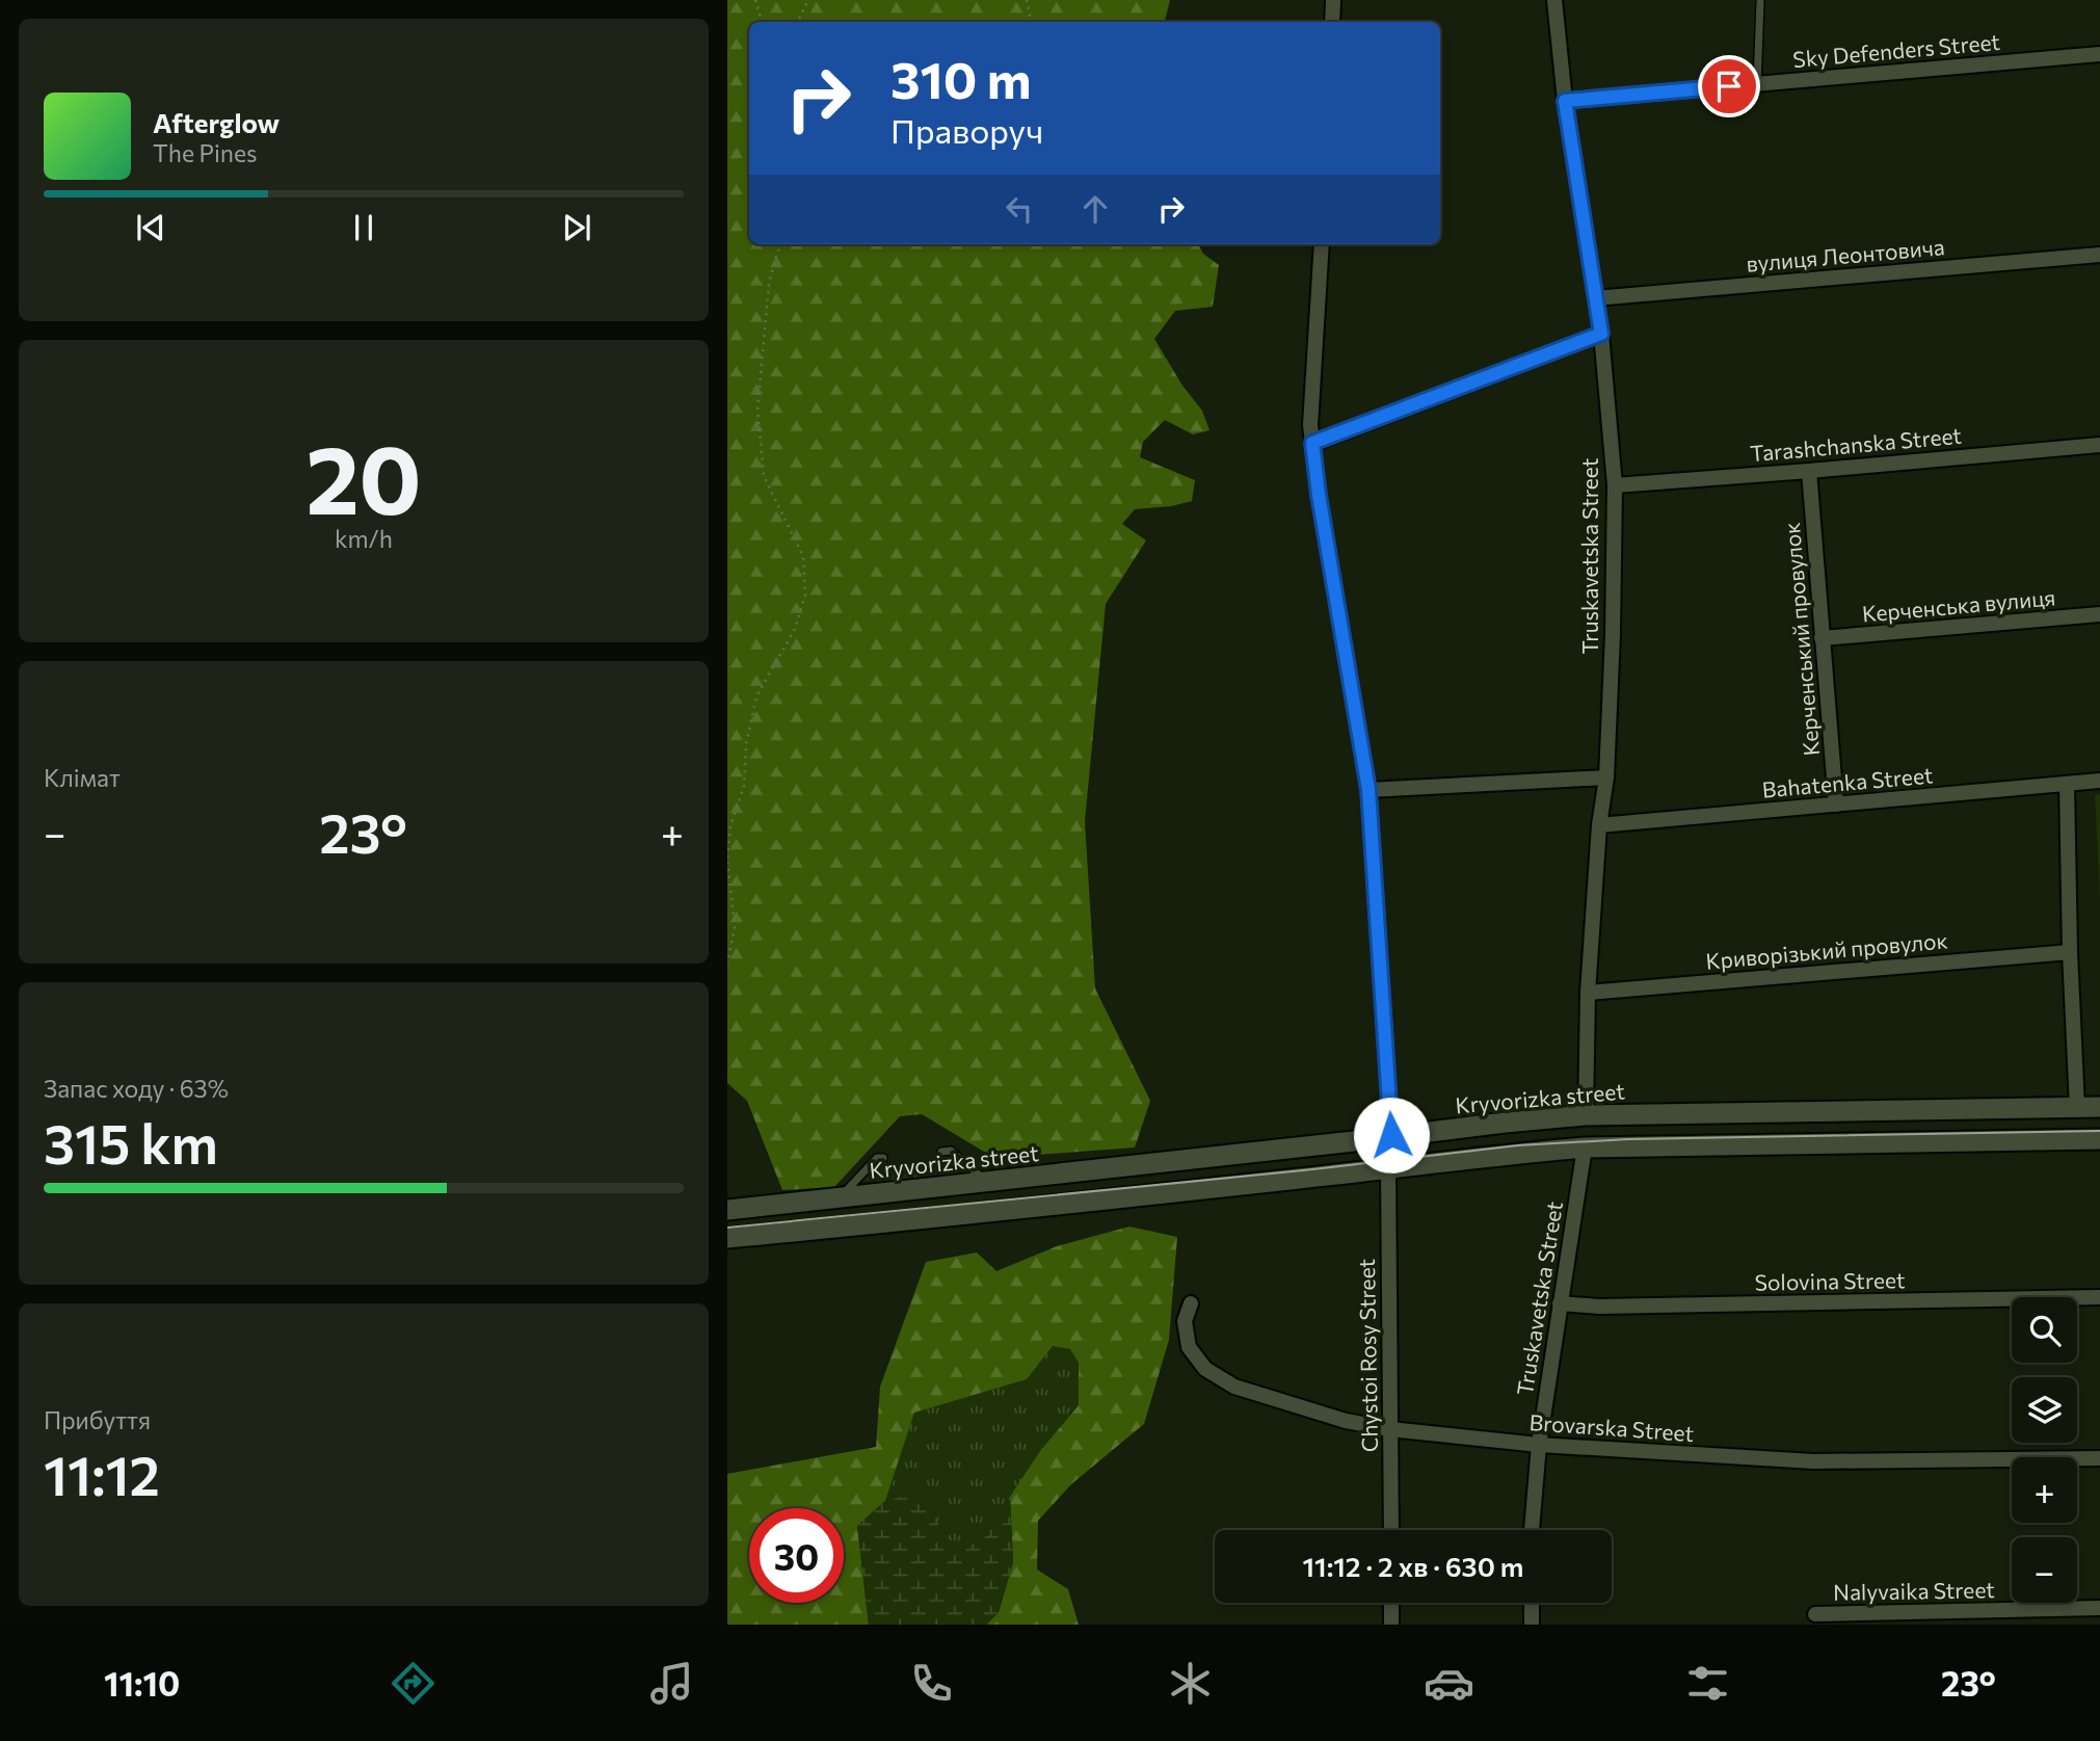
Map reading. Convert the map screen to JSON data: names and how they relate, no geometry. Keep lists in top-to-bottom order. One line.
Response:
{"streets":{"main road":["Kryvorizka street"],"street":["Sky Defenders Street","вулиця Леонтовича","Tarashchanska Street","Truskavetska Street","Керченська вулиця","Керченський провулок","Bahatenka Street","Криворізький провулок","Solovina Street","Chystoi Rosy Street","Brovarska Street","Nalyvaika Street"]},"crossings":[["Sky Defenders Street","Truskavetska Street"],["вулиця Леонтовича","Truskavetska Street"],["Tarashchanska Street","Truskavetska Street"],["Tarashchanska Street","Керченський провулок"],["Truskavetska Street","Bahatenka Street"],["Truskavetska Street","Криворізький провулок"],["Truskavetska Street","Kryvorizka street"],["Truskavetska Street","Solovina Street"],["Truskavetska Street","Brovarska Street"],["Керченська вулиця","Керченський провулок"],["Керченський провулок","Bahatenka Street"],["Chystoi Rosy Street","Brovarska Street"]],"page":{"turn":["310 m","Праворуч"],"song":["Afterglow","The Pines"],"tile":[["20","km/h"],"Клімат",["Запас ходу · 63%","315 km"],["Прибуття","11:12"]],"heat":["−","23°","+"],"map_buttons":["+","−"],"limit":"30","trip":"11:12 · 2 хв · 630 m","tabs":["11:10","23°"]}}
